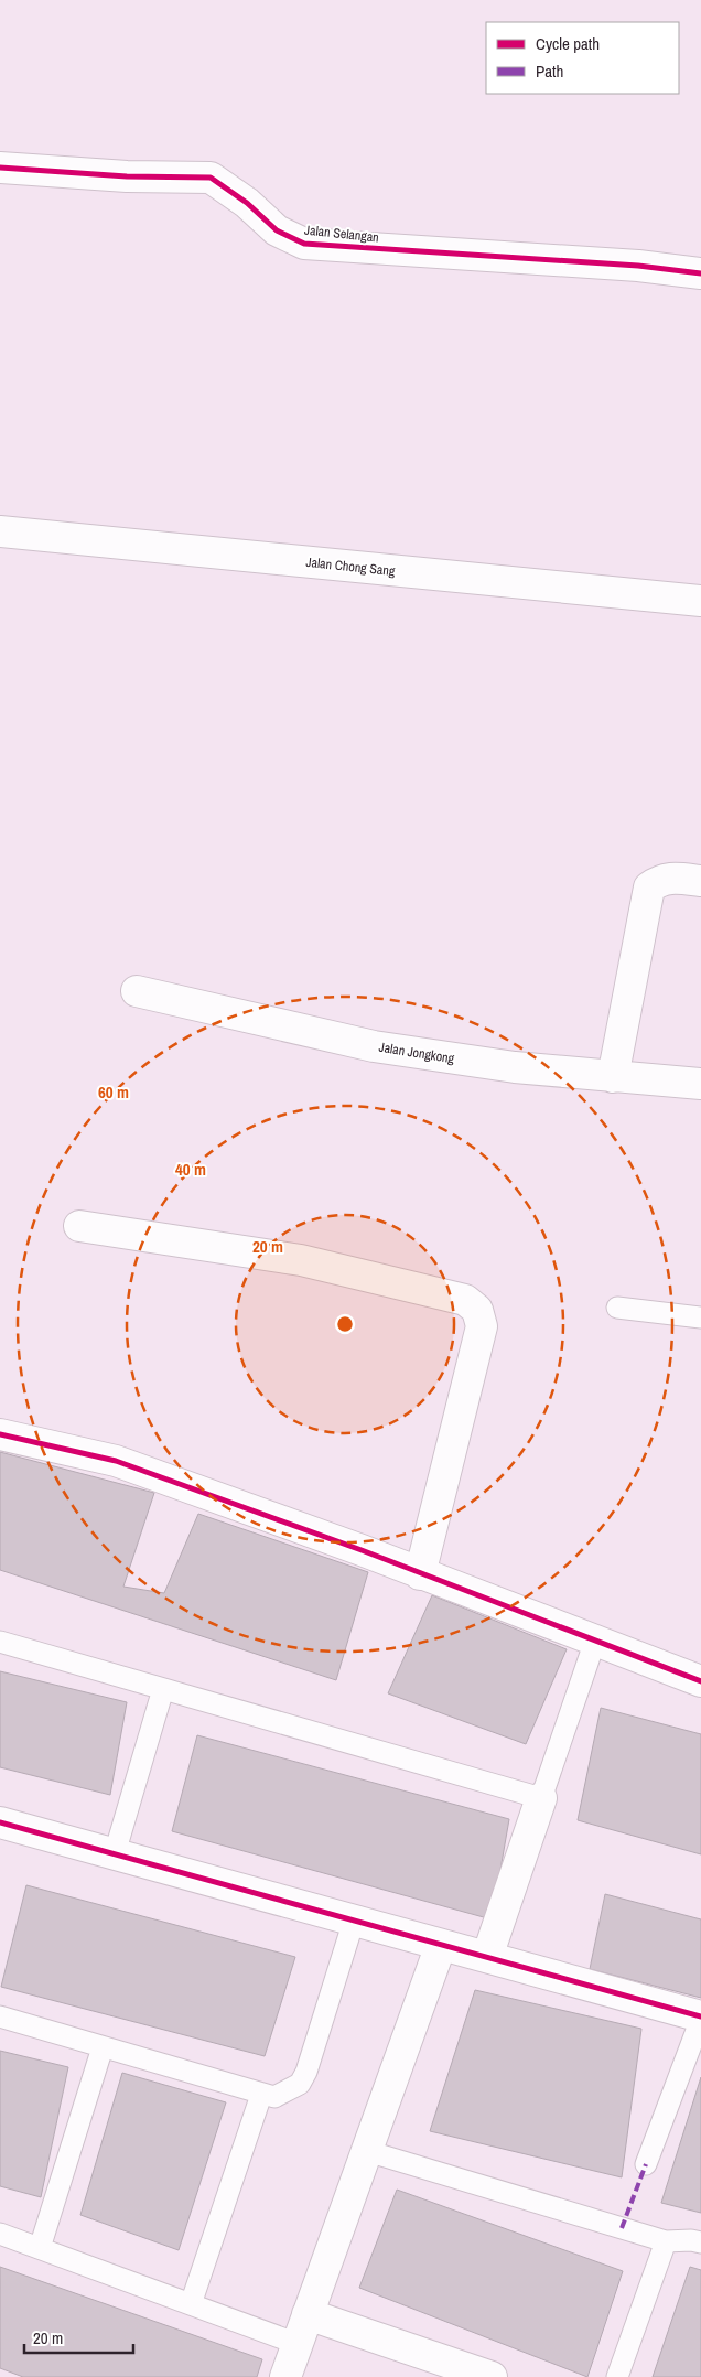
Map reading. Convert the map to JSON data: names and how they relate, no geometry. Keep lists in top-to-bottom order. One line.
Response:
{"streets":{"street":["Jalan Selangan","Jalan Chong Sang","Jalan Jongkong"]},"legend":["Cycle path","Path"],"scale_bar":"20 m","rings":["60 m","40 m","20 m"]}
